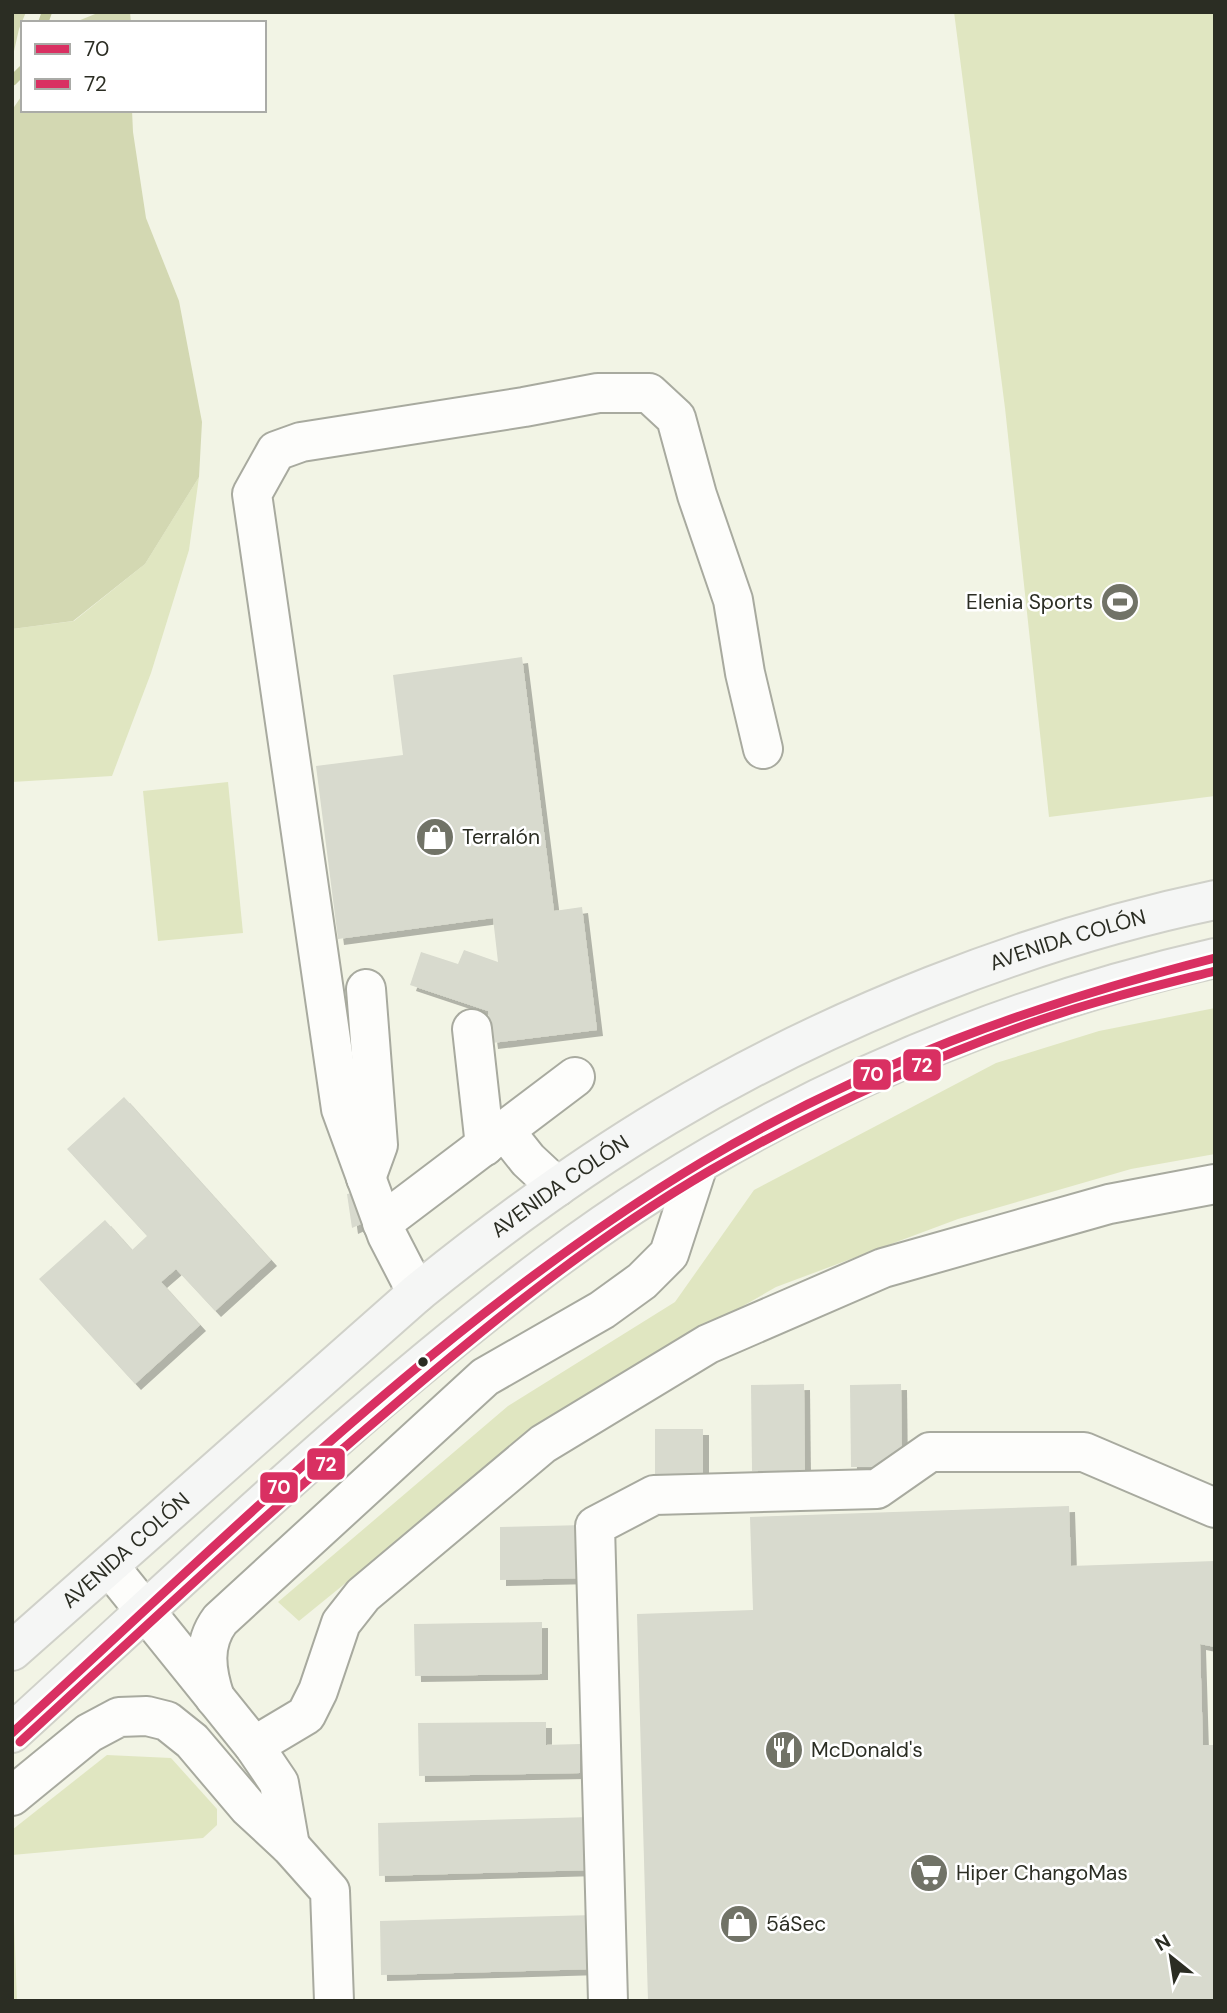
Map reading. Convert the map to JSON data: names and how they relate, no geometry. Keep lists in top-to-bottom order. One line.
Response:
{"streets":{"main road":["AVENIDA COLÓN"]},"places":{"sports":["Elenia Sports"],"shop":["Terralón","5áSec"],"restaurant":["McDonald's"],"supermarket":["Hiper ChangoMas"]},"lines":["transit line 70","transit line 72"],"legend":["70","72"],"north":"top left"}
